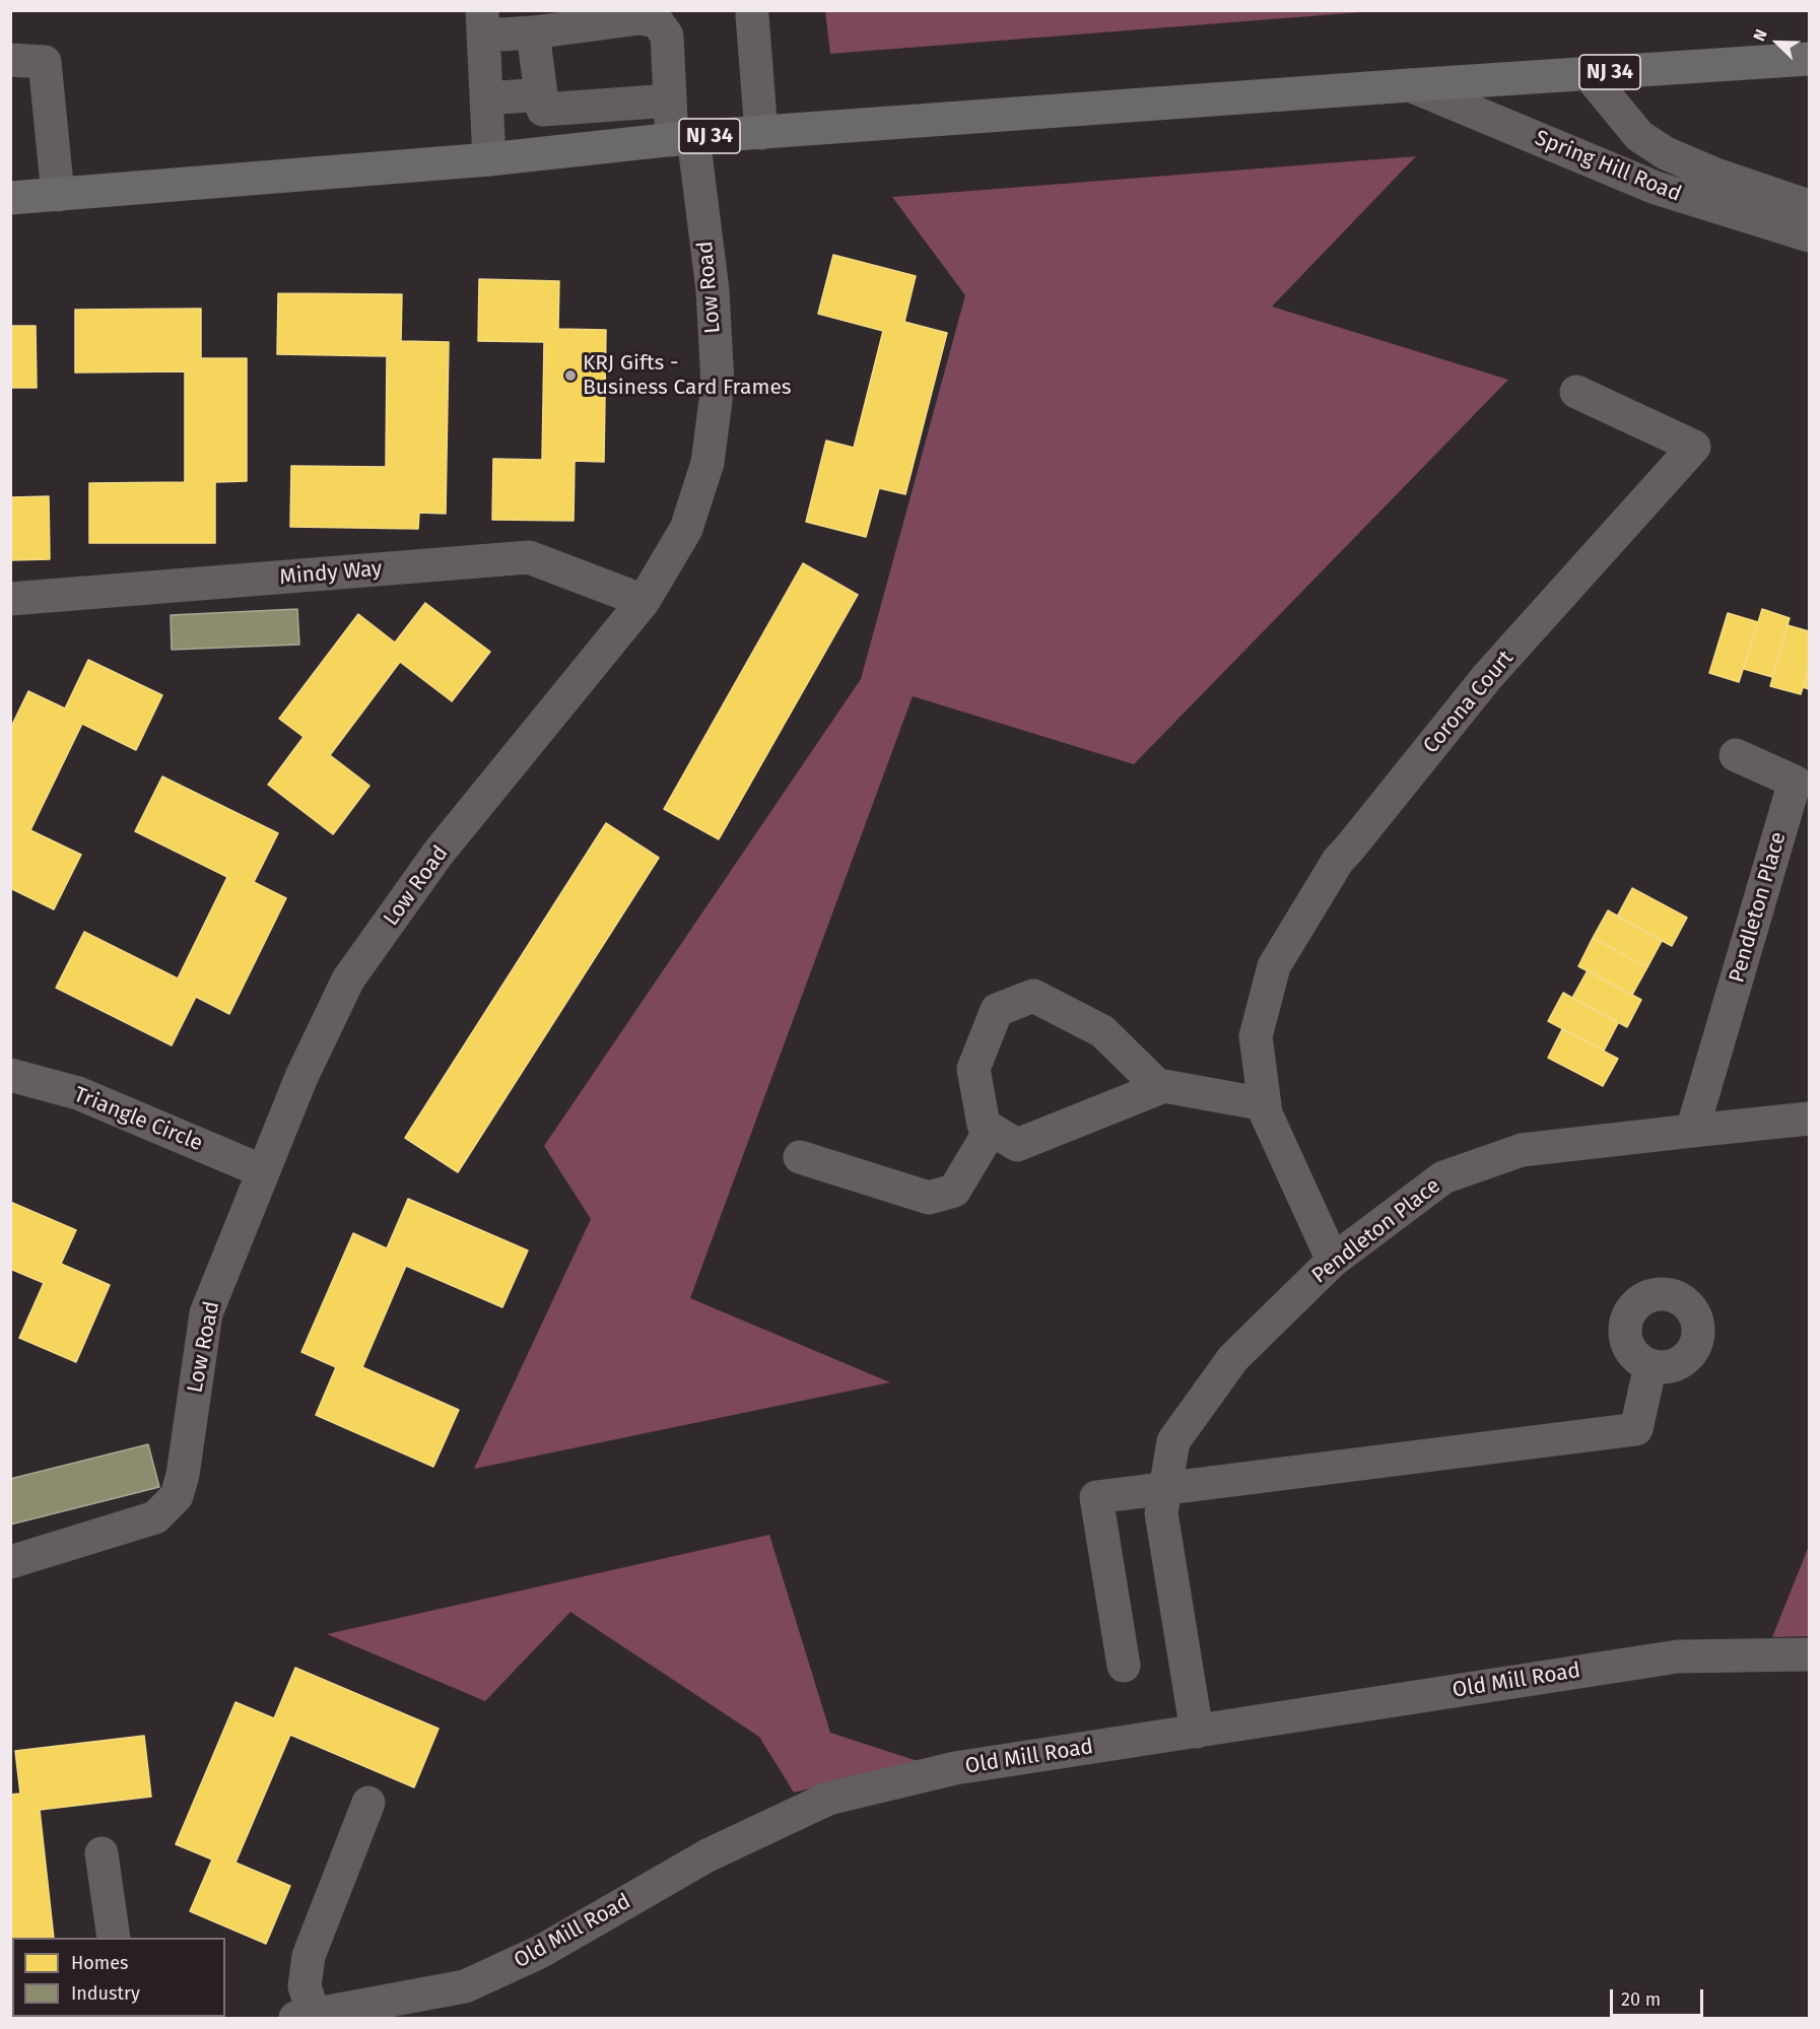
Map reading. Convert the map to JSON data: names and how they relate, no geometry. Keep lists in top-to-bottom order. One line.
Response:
{"streets":{"main road":["NJ 34"],"street":["Spring Hill Road","Low Road","Mindy Way","Corona Court","Pendleton Place","Triangle Circle","Old Mill Road"]},"crossings":[["NJ 34","Spring Hill Road"],["NJ 34","Low Road"],["Low Road","Mindy Way"],["Low Road","Triangle Circle"],["Corona Court","Pendleton Place"],["Pendleton Place","Old Mill Road"]],"places":["KRJ Gifts - Business Card Frames"],"legend":["Homes","Industry"],"scale_bar":"20 m","north":"top left"}
